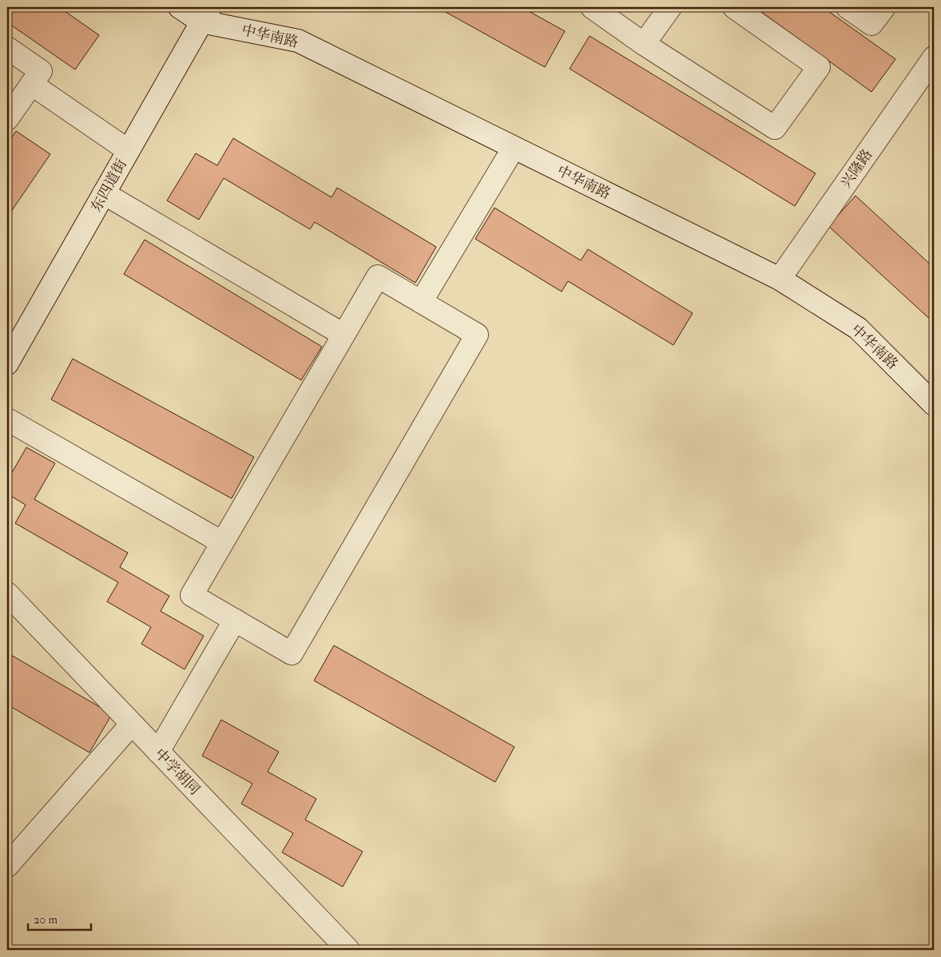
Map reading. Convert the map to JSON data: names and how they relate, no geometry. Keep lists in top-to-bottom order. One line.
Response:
{"streets":{"street":["中华南路","兴隆路","东四道街","中学胡同"]},"crossings":[["中华南路","兴隆路"],["中华南路","东四道街"]],"scale_bar":"20 m"}
